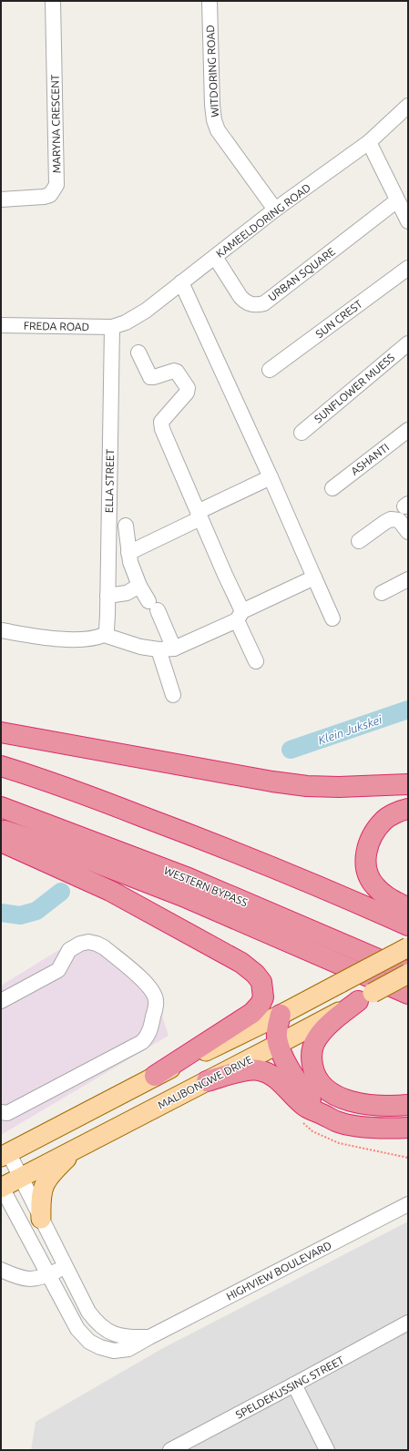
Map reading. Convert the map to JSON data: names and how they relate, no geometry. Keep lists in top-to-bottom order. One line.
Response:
{"streets":{"highway":["WESTERN BYPASS"],"main road":["MALIBONGWE DRIVE"],"street":["WITDORING ROAD","MARYNA CRESCENT","KAMEELDORING ROAD","URBAN SQUARE","SUN CREST","FREDA ROAD","SUNFLOWER MUESS","ASHANTI","ELLA STREET","HIGHVIEW BOULEVARD","SPELDEKUSSING STREET"]},"crossings":[["WITDORING ROAD","KAMEELDORING ROAD"],["KAMEELDORING ROAD","URBAN SQUARE"],["KAMEELDORING ROAD","FREDA ROAD"],["KAMEELDORING ROAD","ELLA STREET"],["FREDA ROAD","ELLA STREET"],["WESTERN BYPASS","MALIBONGWE DRIVE"],["MALIBONGWE DRIVE","HIGHVIEW BOULEVARD"]],"water":["Klein Jukskei"]}
